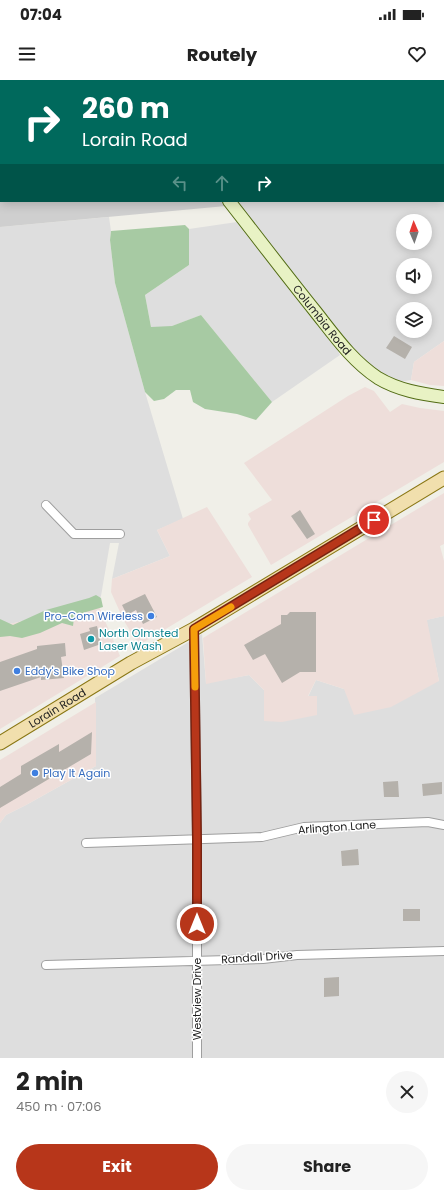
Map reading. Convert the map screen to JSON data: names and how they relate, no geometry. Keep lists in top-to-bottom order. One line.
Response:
{"streets":{"main road":["Columbia Road","Lorain Road"],"street":["Arlington Lane","Randall Drive","Westview Drive"]},"crossings":[["Lorain Road","Westview Drive"],["Arlington Lane","Westview Drive"],["Randall Drive","Westview Drive"]],"places":["Pro-Com Wireless","North Olmsted Laser Wash","Eddy's Bike Shop","Play It Again"],"north":"top","page":{"status":"07:04","header":"Routely","turn":["260 m","Lorain Road"],"heading":["2 min","450 m · 07:06"],"buttons":["Exit","Share"]}}
